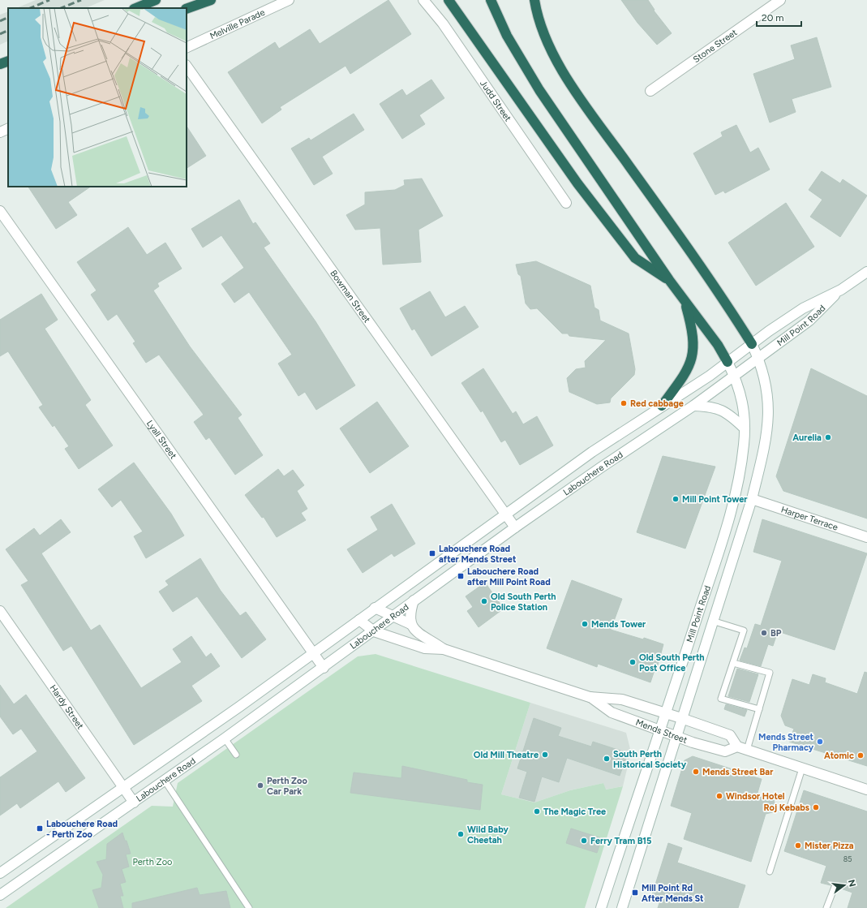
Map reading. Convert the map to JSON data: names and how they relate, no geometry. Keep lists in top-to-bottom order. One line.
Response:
{"streets":{"main road":["Melville Parade","Stone Street","Judd Street","Bowman Street","Mill Point Road","Lyall Street","Labouchere Road","Harper Terrace","Hardy Street","Mends Street"]},"crossings":[["Bowman Street","Labouchere Road"],["Mill Point Road","Labouchere Road"],["Mill Point Road","Harper Terrace"],["Mill Point Road","Mends Street"],["Lyall Street","Labouchere Road"],["Labouchere Road","Hardy Street"],["Labouchere Road","Mends Street"]],"parks":["Perth Zoo"],"places":{"other":["Red cabbage","Aurelia","Mill Point Tower","Old South Perth Police Station","Mends Tower","BP","Old South Perth Post Office","Mends Street Pharmacy","Old Mill Theatre","Atomic","South Perth Historical Society","Mends Street Bar","Perth Zoo Car Park","Windsor Hotel","Roj Kebabs","The Magic Tree","Wild Baby Cheetah","Ferry Tram B15","Mister Pizza"],"transit":["Labouchere Road after Mends Street","Labouchere Road after Mill Point Road","Labouchere Road - Perth Zoo","Mill Point Rd After Mends St"]},"house_numbers":["85"],"scale_bar":"20 m","north":"right"}
